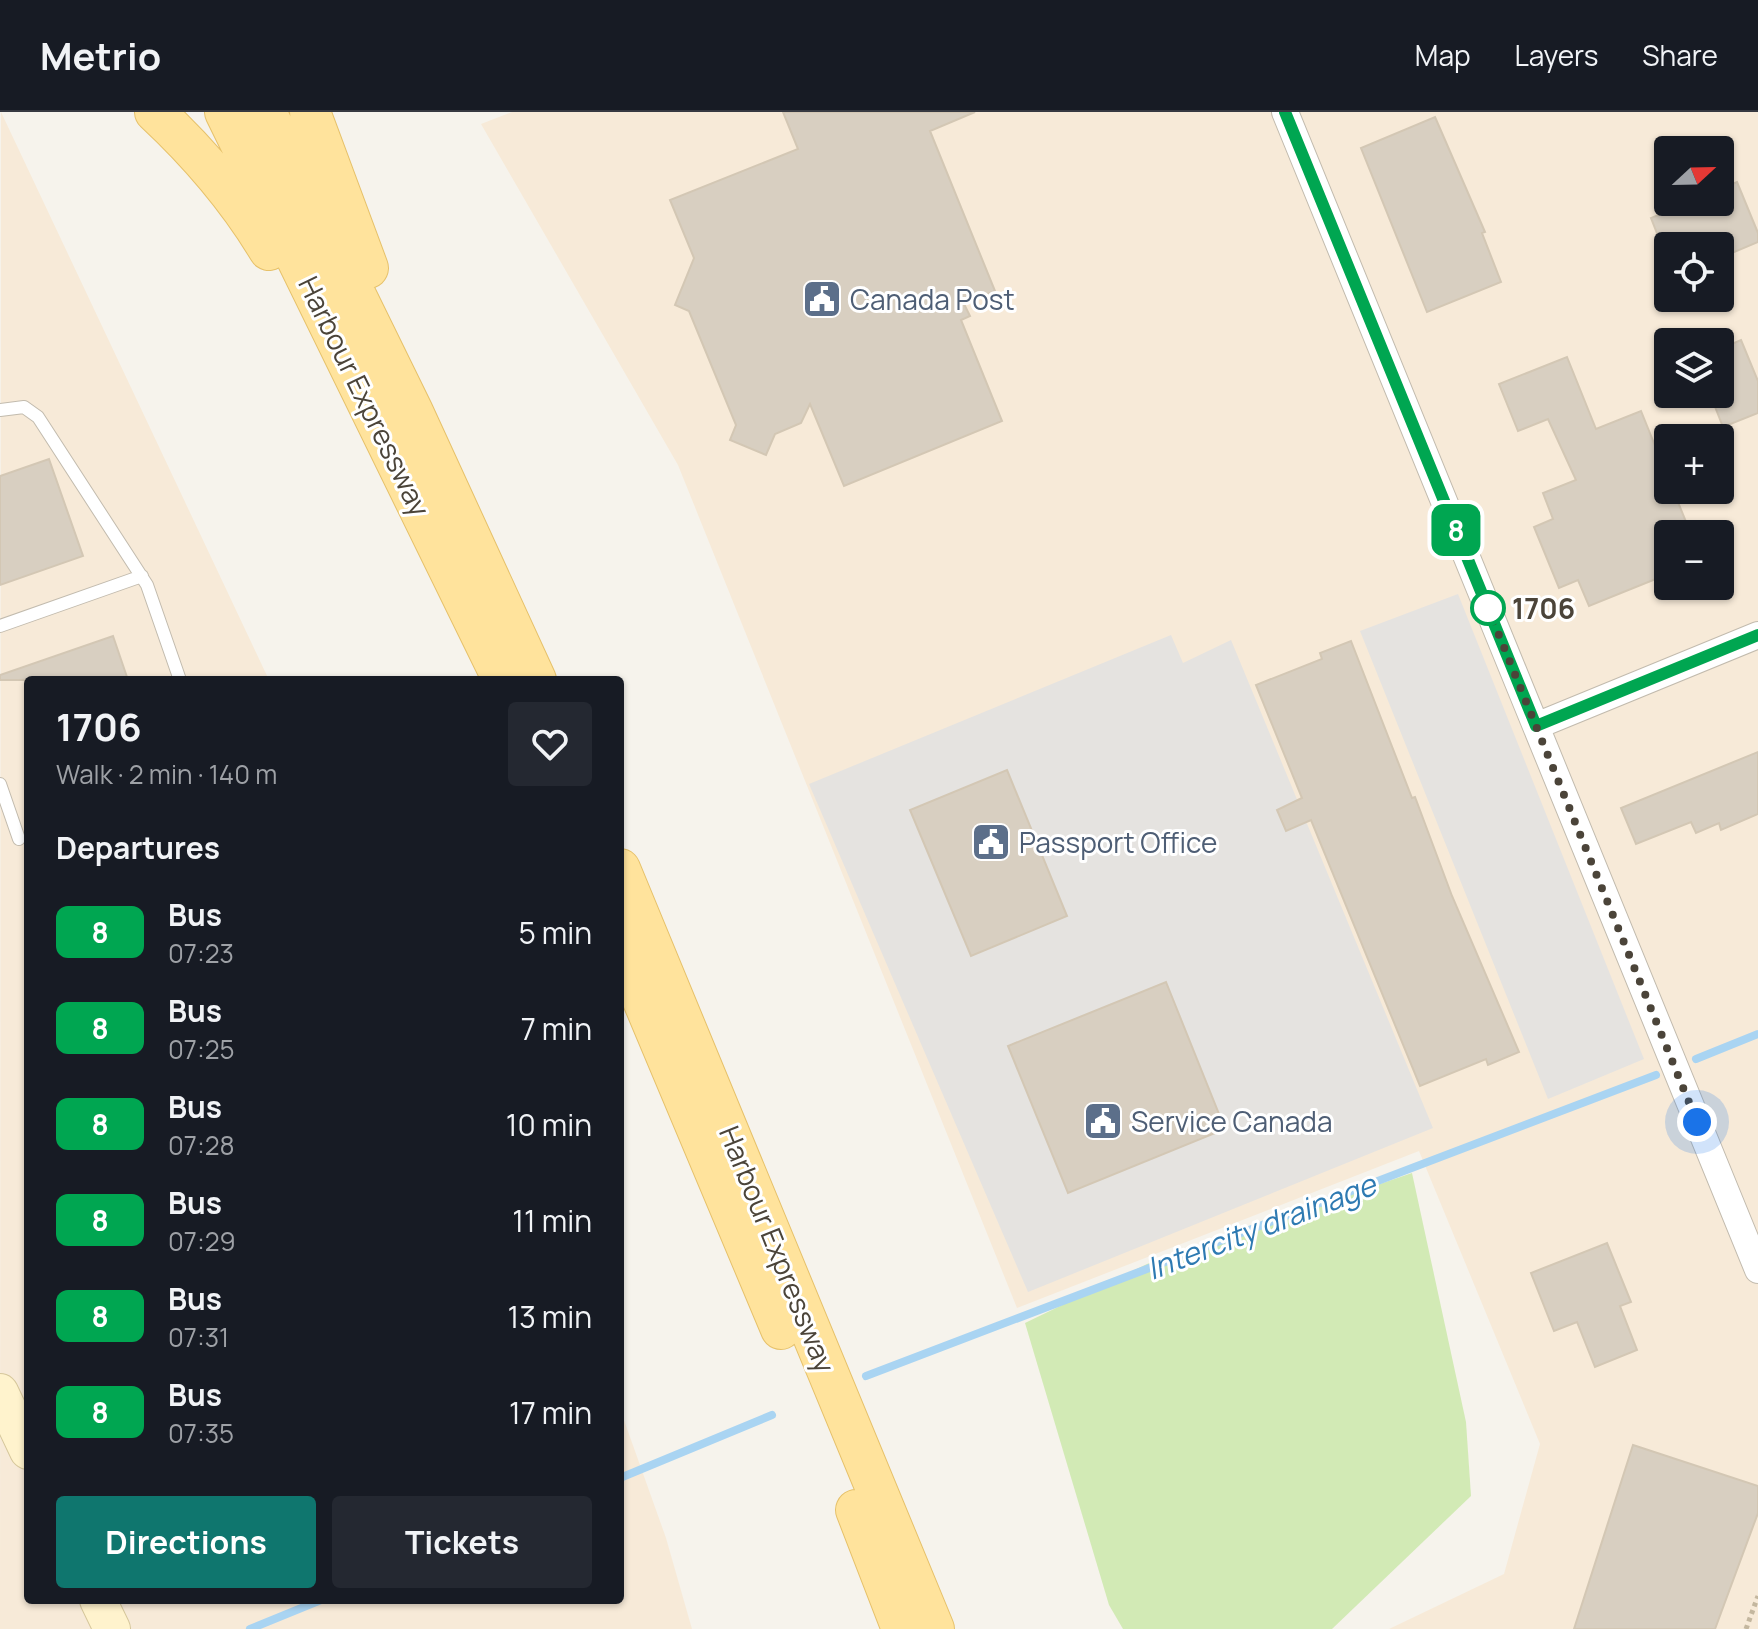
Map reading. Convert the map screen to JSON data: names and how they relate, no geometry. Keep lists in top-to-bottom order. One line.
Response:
{"streets":{"main road":["Harbour Expressway"]},"water":["Intercity drainage"],"places":{"public building":["Canada Post","Passport Office","Service Canada"],"other":["1706"]},"lines":["bus line 8"],"north":"right","page":{"header":"Metrio","nav":["Map","Layers","Share"],"on_map":"8","map_buttons":["+","−"],"heading":[["1706","Walk · 2 min · 140 m"],"Departures"],"list":[{"mark":"8","name":"Bus","note":"07:23","value":"5 min"},{"mark":"8","name":"Bus","note":"07:25","value":"7 min"},{"mark":"8","name":"Bus","note":"07:28","value":"10 min"},{"mark":"8","name":"Bus","note":"07:29","value":"11 min"},{"mark":"8","name":"Bus","note":"07:31","value":"13 min"},{"mark":"8","name":"Bus","note":"07:35","value":"17 min"}],"buttons":["Directions","Tickets"]}}
